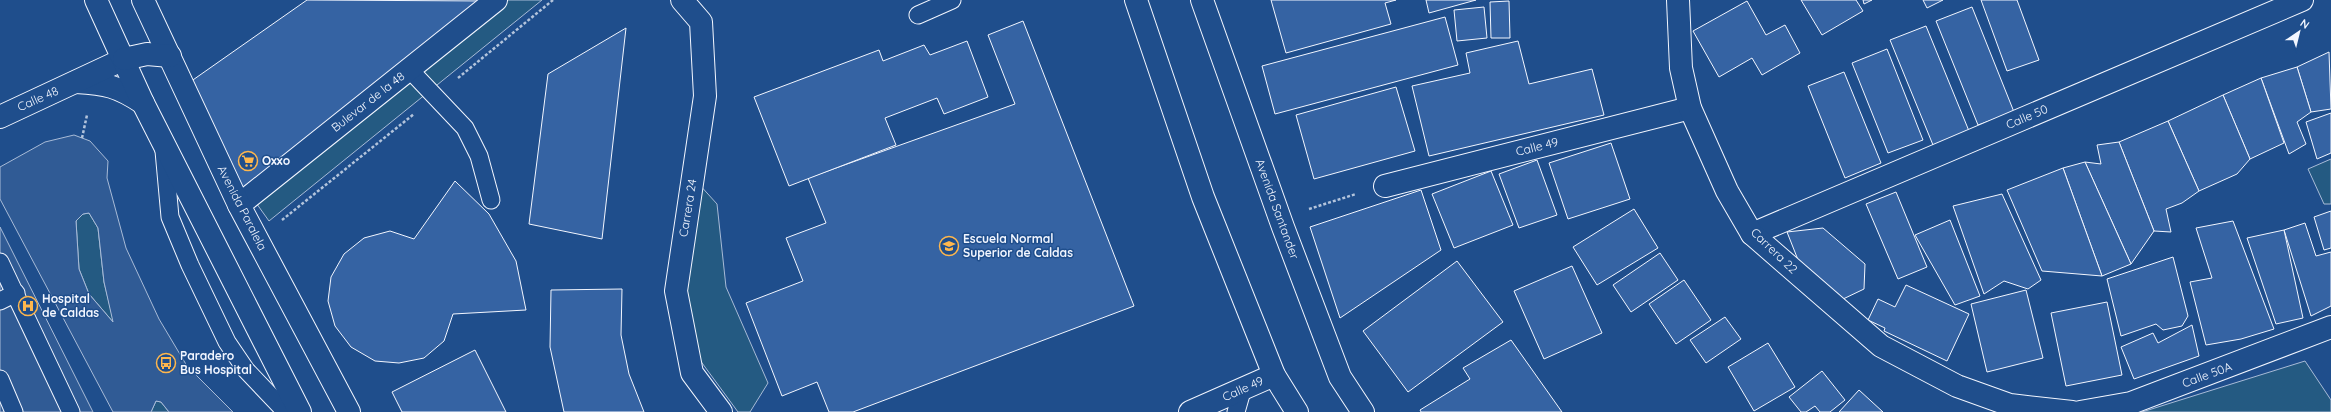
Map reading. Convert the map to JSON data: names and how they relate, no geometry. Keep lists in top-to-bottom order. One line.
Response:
{"streets":{"main road":["Calle 48","Bulevar de la 48","Calle 50","Calle 49","Avenida Paralela","Carrera 24","Avenida Santander","Carrera 22","Calle 50A"]},"crossings":[["Calle 48","Avenida Paralela"],["Bulevar de la 48","Avenida Paralela"],["Calle 50","Carrera 22"],["Calle 49","Carrera 22"]],"places":{"supermarket":["Oxxo"],"school or university":["Escuela Normal Superior de Caldas"],"hospital":["Hospital de Caldas"],"bus stop":["Paradero Bus Hospital"]},"north":"top right"}
